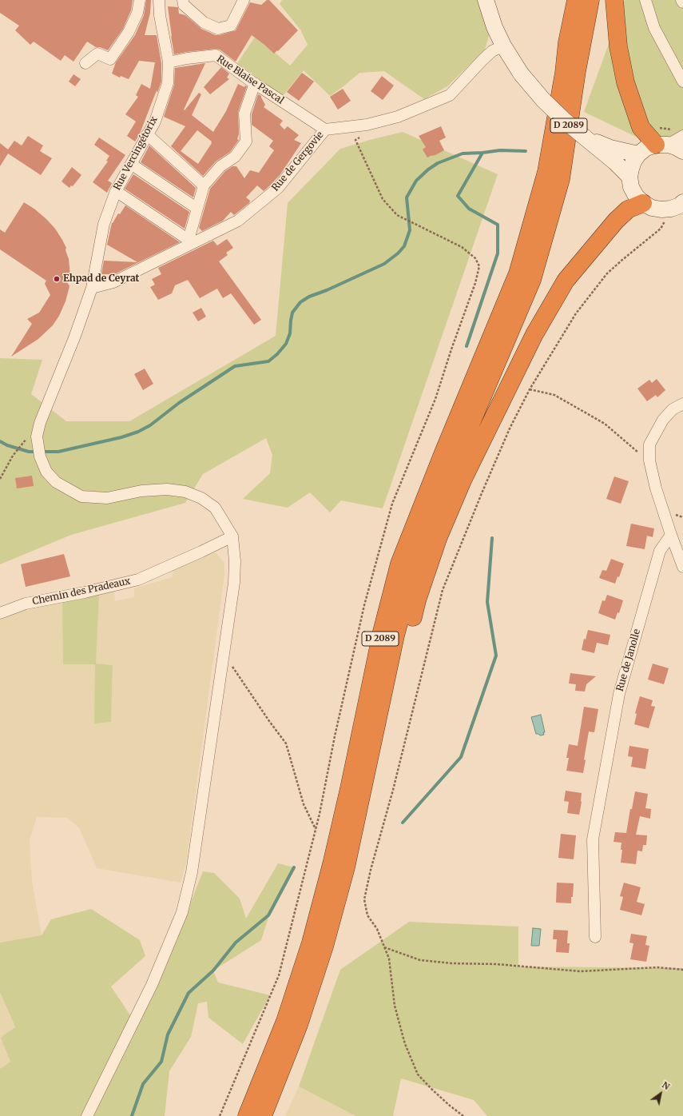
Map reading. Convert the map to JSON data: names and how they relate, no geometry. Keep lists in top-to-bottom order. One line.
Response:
{"streets":{"highway":["D 2089"],"street":["Rue Blaise Pascal","Rue Vercingétorix","Rue de Gergovie","Chemin des Pradeaux","Rue de Janolle"]},"crossings":[["Rue Blaise Pascal","Rue Vercingétorix"],["Rue Blaise Pascal","Rue de Gergovie"],["Rue Vercingétorix","Rue de Gergovie"],["Rue Vercingétorix","Chemin des Pradeaux"]],"places":["Ehpad de Ceyrat"],"north":"top right"}
